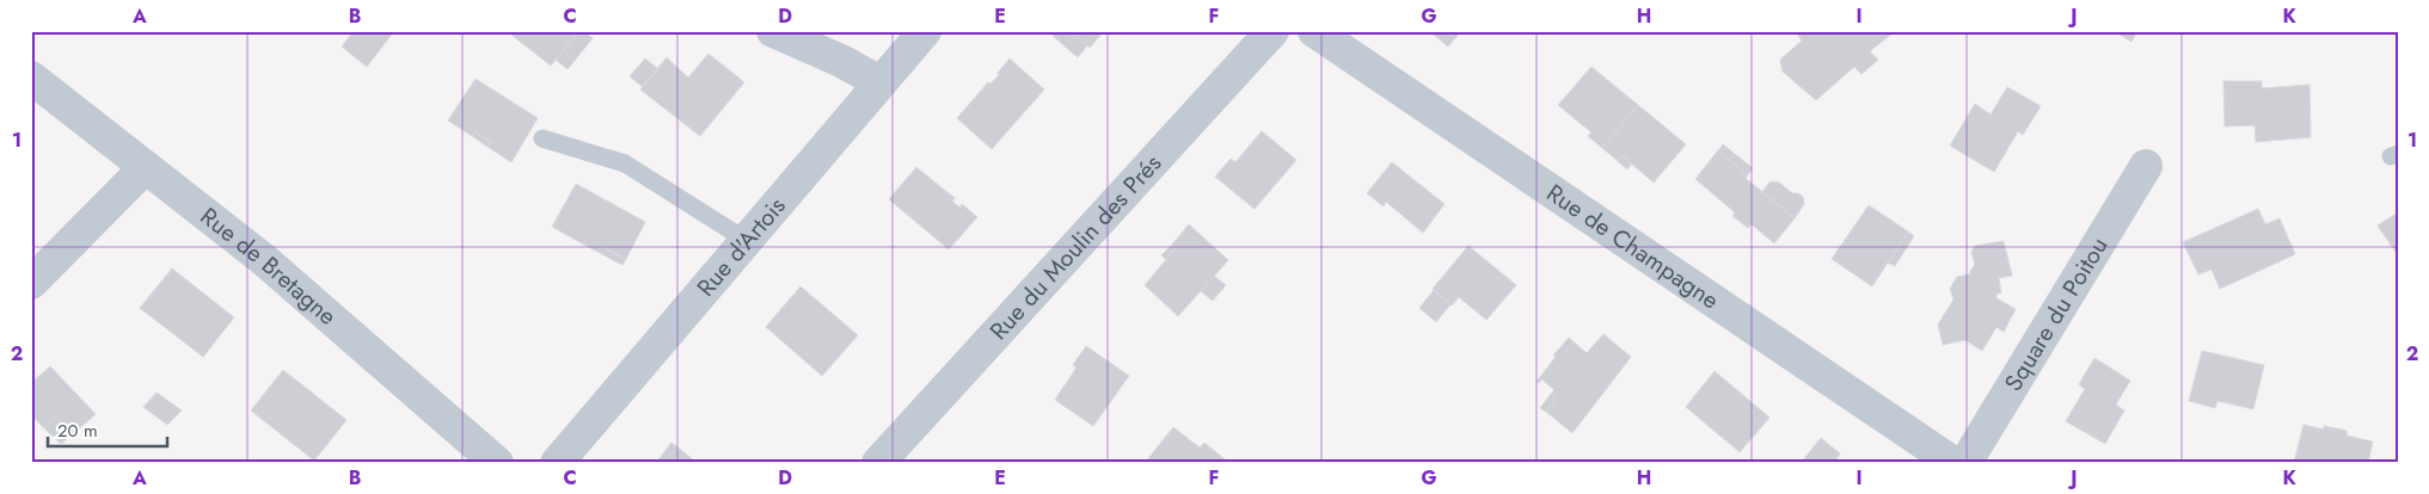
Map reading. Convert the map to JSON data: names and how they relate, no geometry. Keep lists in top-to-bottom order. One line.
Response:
{"streets":{"street":["Rue d'Artois","Rue du Moulin des Prés","Rue de Champagne","Rue de Bretagne","Square du Poitou"]},"scale_bar":"20 m","grid":{"columns":["A","B","C","D","E","F","G","H","I","J","K"],"rows":["1","2"]}}
